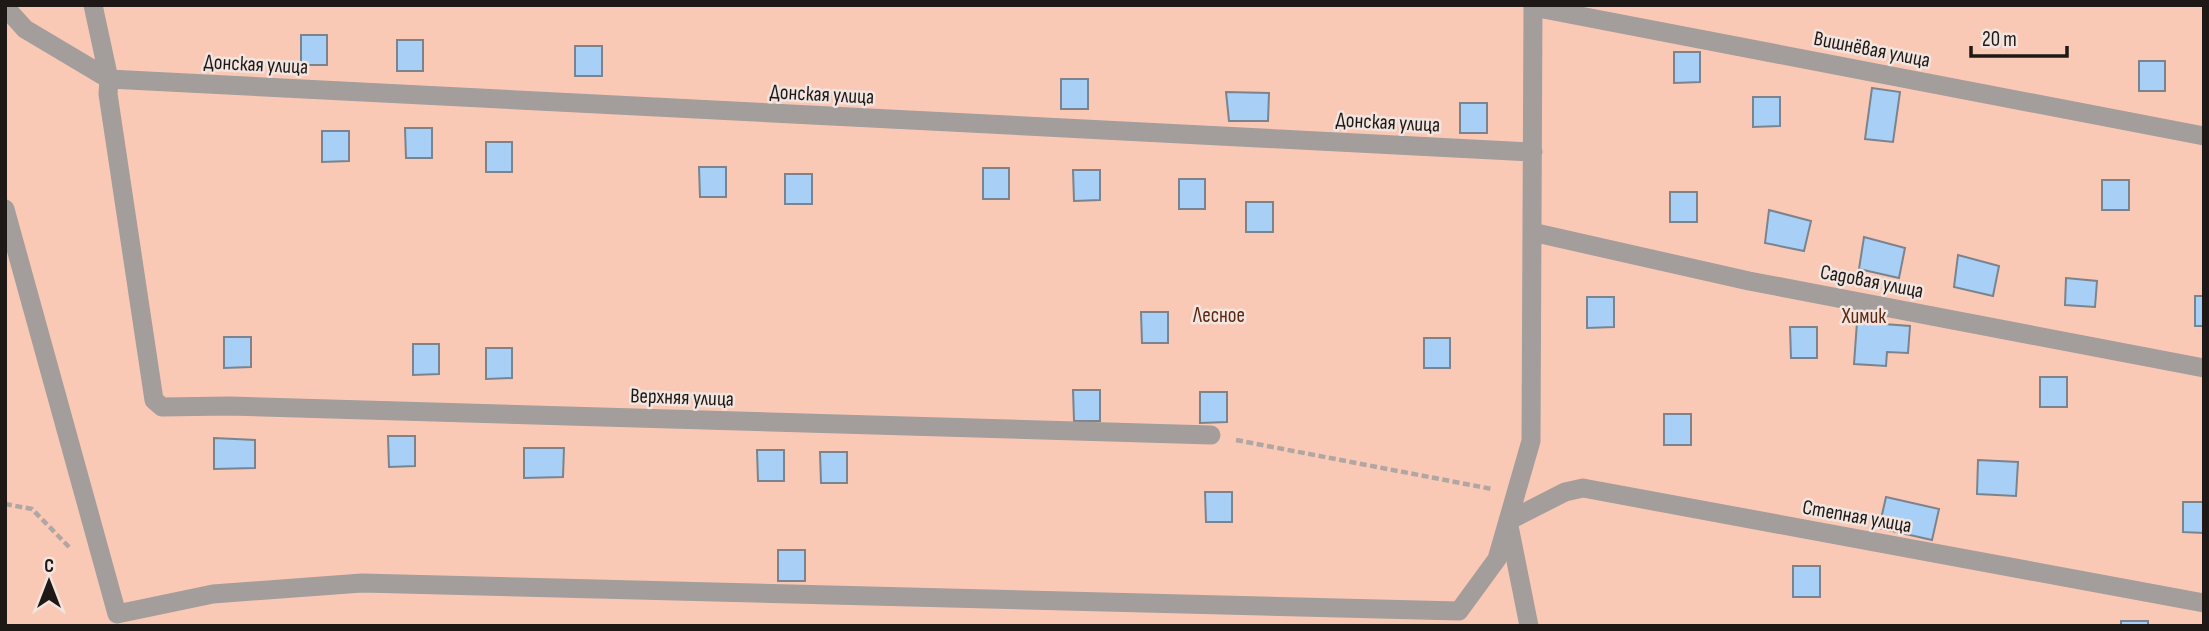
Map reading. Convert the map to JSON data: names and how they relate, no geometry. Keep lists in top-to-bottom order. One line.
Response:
{"streets":{"street":["Вишнёвая улица","Донская улица","Садовая улица","Верхняя улица","Степная улица"]},"crossings":[["Донская улица","Верхняя улица"]],"parks":["Лесное","Химик"],"scale_bar":"20 m","north":"top"}
